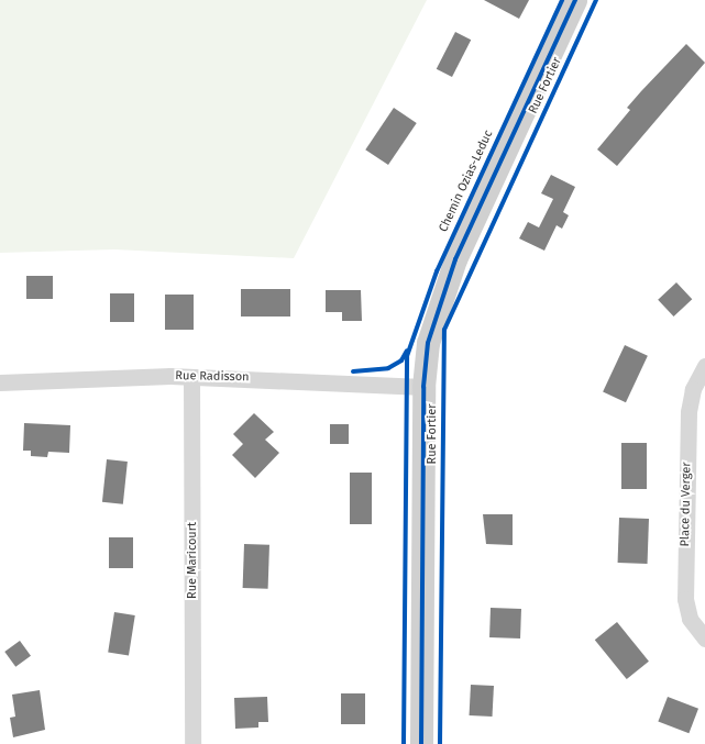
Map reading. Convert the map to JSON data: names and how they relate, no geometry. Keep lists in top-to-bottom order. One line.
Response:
{"streets":{"street":["Rue Fortier","Rue Radisson","Place du Verger","Rue Maricourt"],"cycle path":["Chemin Ozias-Leduc"]},"crossings":[["Rue Fortier","Rue Radisson"],["Rue Radisson","Rue Maricourt"]]}
